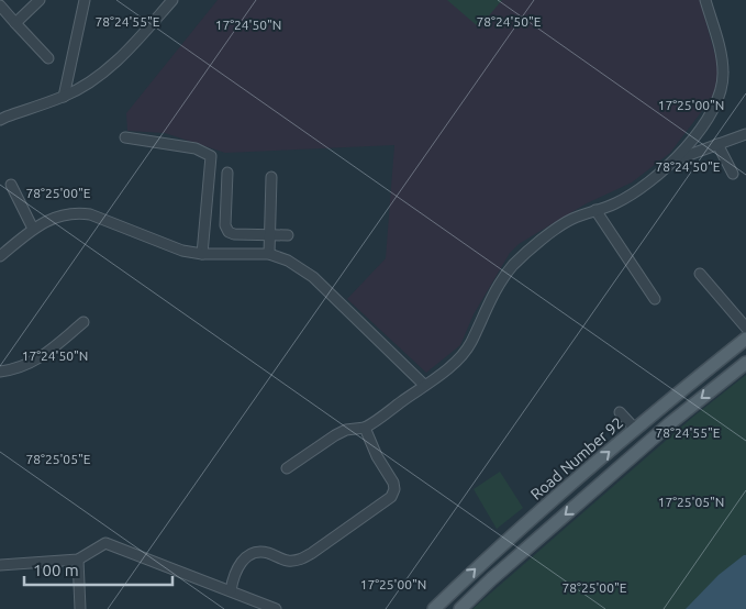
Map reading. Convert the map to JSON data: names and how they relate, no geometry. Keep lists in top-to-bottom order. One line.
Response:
{"streets":{"main road":["Road Number 92"]},"scale_bar":"100 m","coordinates":["78°24'55\"E","78°24'50\"E","17°24'50\"N","17°25'00\"N","78°25'00\"E","78°25'05\"E","17°25'05\"N"]}
